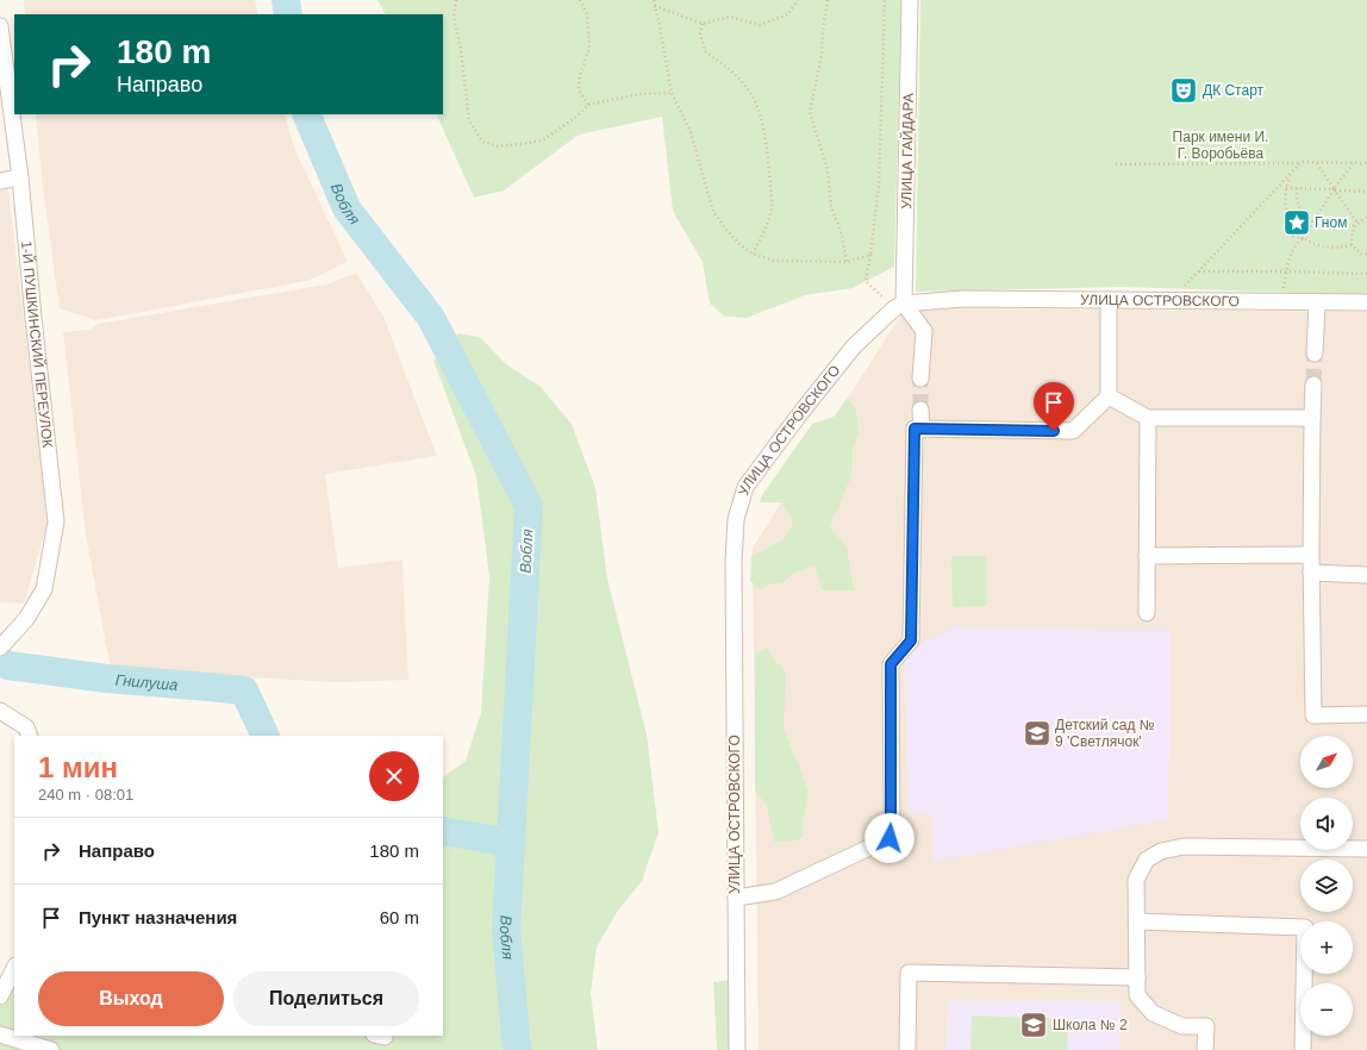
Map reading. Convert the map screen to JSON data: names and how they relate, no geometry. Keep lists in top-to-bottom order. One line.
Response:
{"streets":{"street":["УЛИЦА ГАЙДАРА","УЛИЦА ОСТРОВСКОГО","1-Й ПУШКИНСКИЙ ПЕРЕУЛОК"]},"crossings":[["УЛИЦА ГАЙДАРА","УЛИЦА ОСТРОВСКОГО"]],"water":["Вобля","Гнилуша"],"parks":["Парк имени И. Г. Воробьёва"],"places":{"theatre":["ДК Старт"],"place":["Гном"],"school or university":["Детский сад № 9 'Светлячок'","Школа № 2"]},"north":"top right","page":{"turn":["180 m","Направо"],"map_buttons":["+","−"],"heading":["1 мин","240 m · 08:01"],"list":[{"name":"Направо","value":"180 m"},{"name":"Пункт назначения","value":"60 m"}],"buttons":["Выход","Поделиться"]}}
